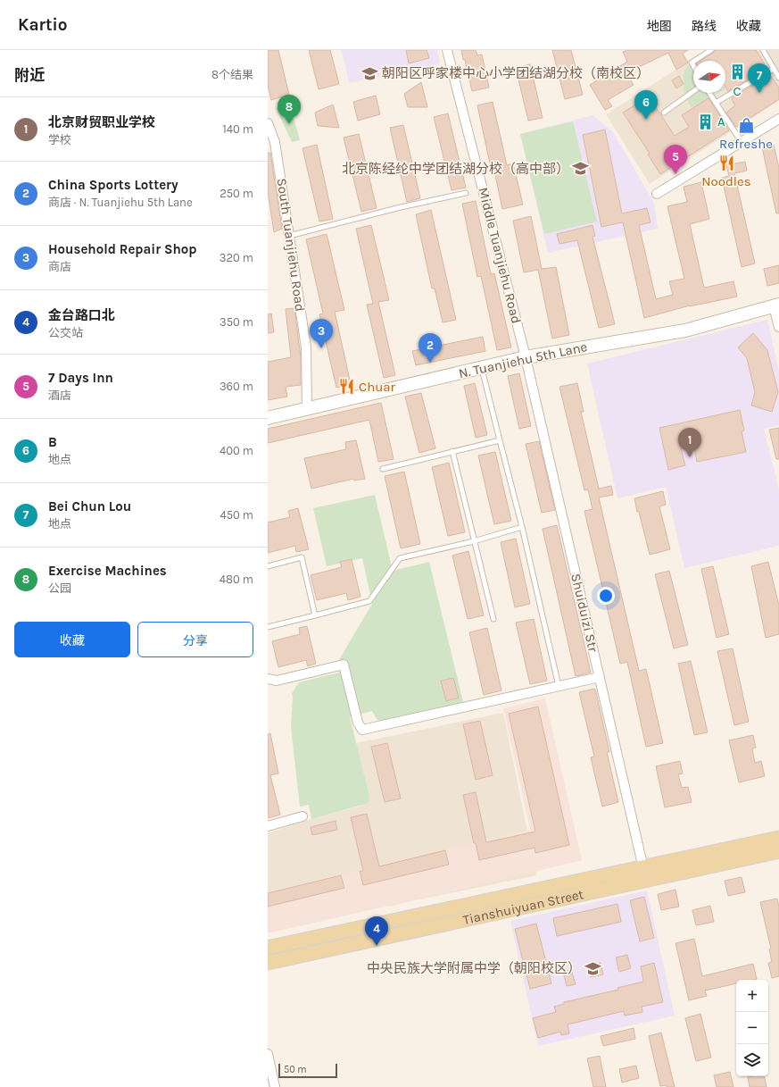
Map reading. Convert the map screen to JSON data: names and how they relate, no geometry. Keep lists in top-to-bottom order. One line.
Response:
{"streets":{"main road":["Tianshuiyuan Street"],"street":["South Tuanjiehu Road","Middle Tuanjiehu Road","N. Tuanjiehu 5th Lane","Shuiduizi Str"]},"crossings":[["South Tuanjiehu Road","N. Tuanjiehu 5th Lane"],["Middle Tuanjiehu Road","N. Tuanjiehu 5th Lane"],["Middle Tuanjiehu Road","Shuiduizi Str"],["N. Tuanjiehu 5th Lane","Shuiduizi Str"],["Shuiduizi Str","Tianshuiyuan Street"]],"places":{"building":["C","A"],"school or university":["朝阳区呼家楼中心小学团结湖分校（南校区）","北京陈经纶中学团结湖分校（高中部）","中央民族大学附属中学（朝阳校区）"],"shop":["Refreshe"],"restaurant":["Noodles","Chuar"]},"scale_bar":"50 m","north":"right","page":{"header":"Kartio","nav":["地图","路线","收藏"],"heading":["附近","8个结果"],"pins":["7","6","8","5","3","2","1","4"],"list":[{"mark":"1","name":"北京财贸职业学校","note":"学校","value":"140 m"},{"mark":"2","name":"China Sports Lottery","note":"商店 · N. Tuanjiehu 5th Lane","value":"250 m"},{"mark":"3","name":"Household Repair Shop","note":"商店","value":"320 m"},{"mark":"4","name":"金台路口北","note":"公交站","value":"350 m"},{"mark":"5","name":"7 Days Inn","note":"酒店","value":"360 m"},{"mark":"6","name":"B","note":"地点","value":"400 m"},{"mark":"7","name":"Bei Chun Lou","note":"地点","value":"450 m"},{"mark":"8","name":"Exercise Machines","note":"公园","value":"480 m"}],"buttons":["收藏","分享"],"map_buttons":["+","−"],"scale":"50 m"}}
